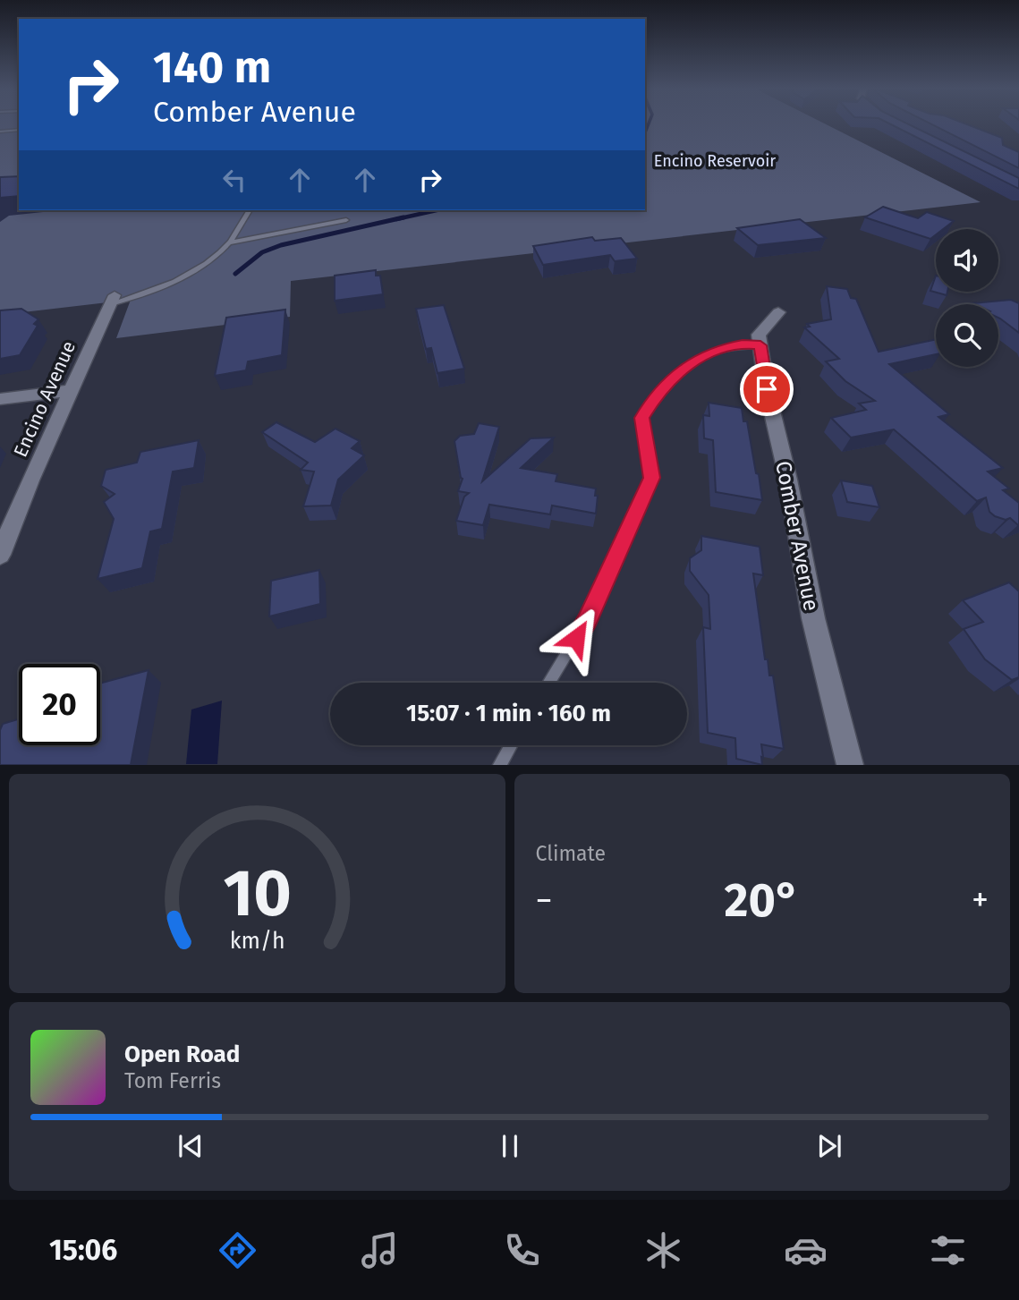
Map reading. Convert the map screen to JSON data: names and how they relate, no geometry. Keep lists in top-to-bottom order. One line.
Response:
{"streets":{"street":["Encino Avenue","Comber Avenue"]},"parks":["Encino Reservoir"],"page":{"turn":["140 m","Comber Avenue"],"limit":"20","trip":"15:07 · 1 min · 160 m","tile":"Climate","heat":["−","20°","+"],"song":["Open Road","Tom Ferris"],"tabs":"15:06","gauge":["10","km/h"]}}
